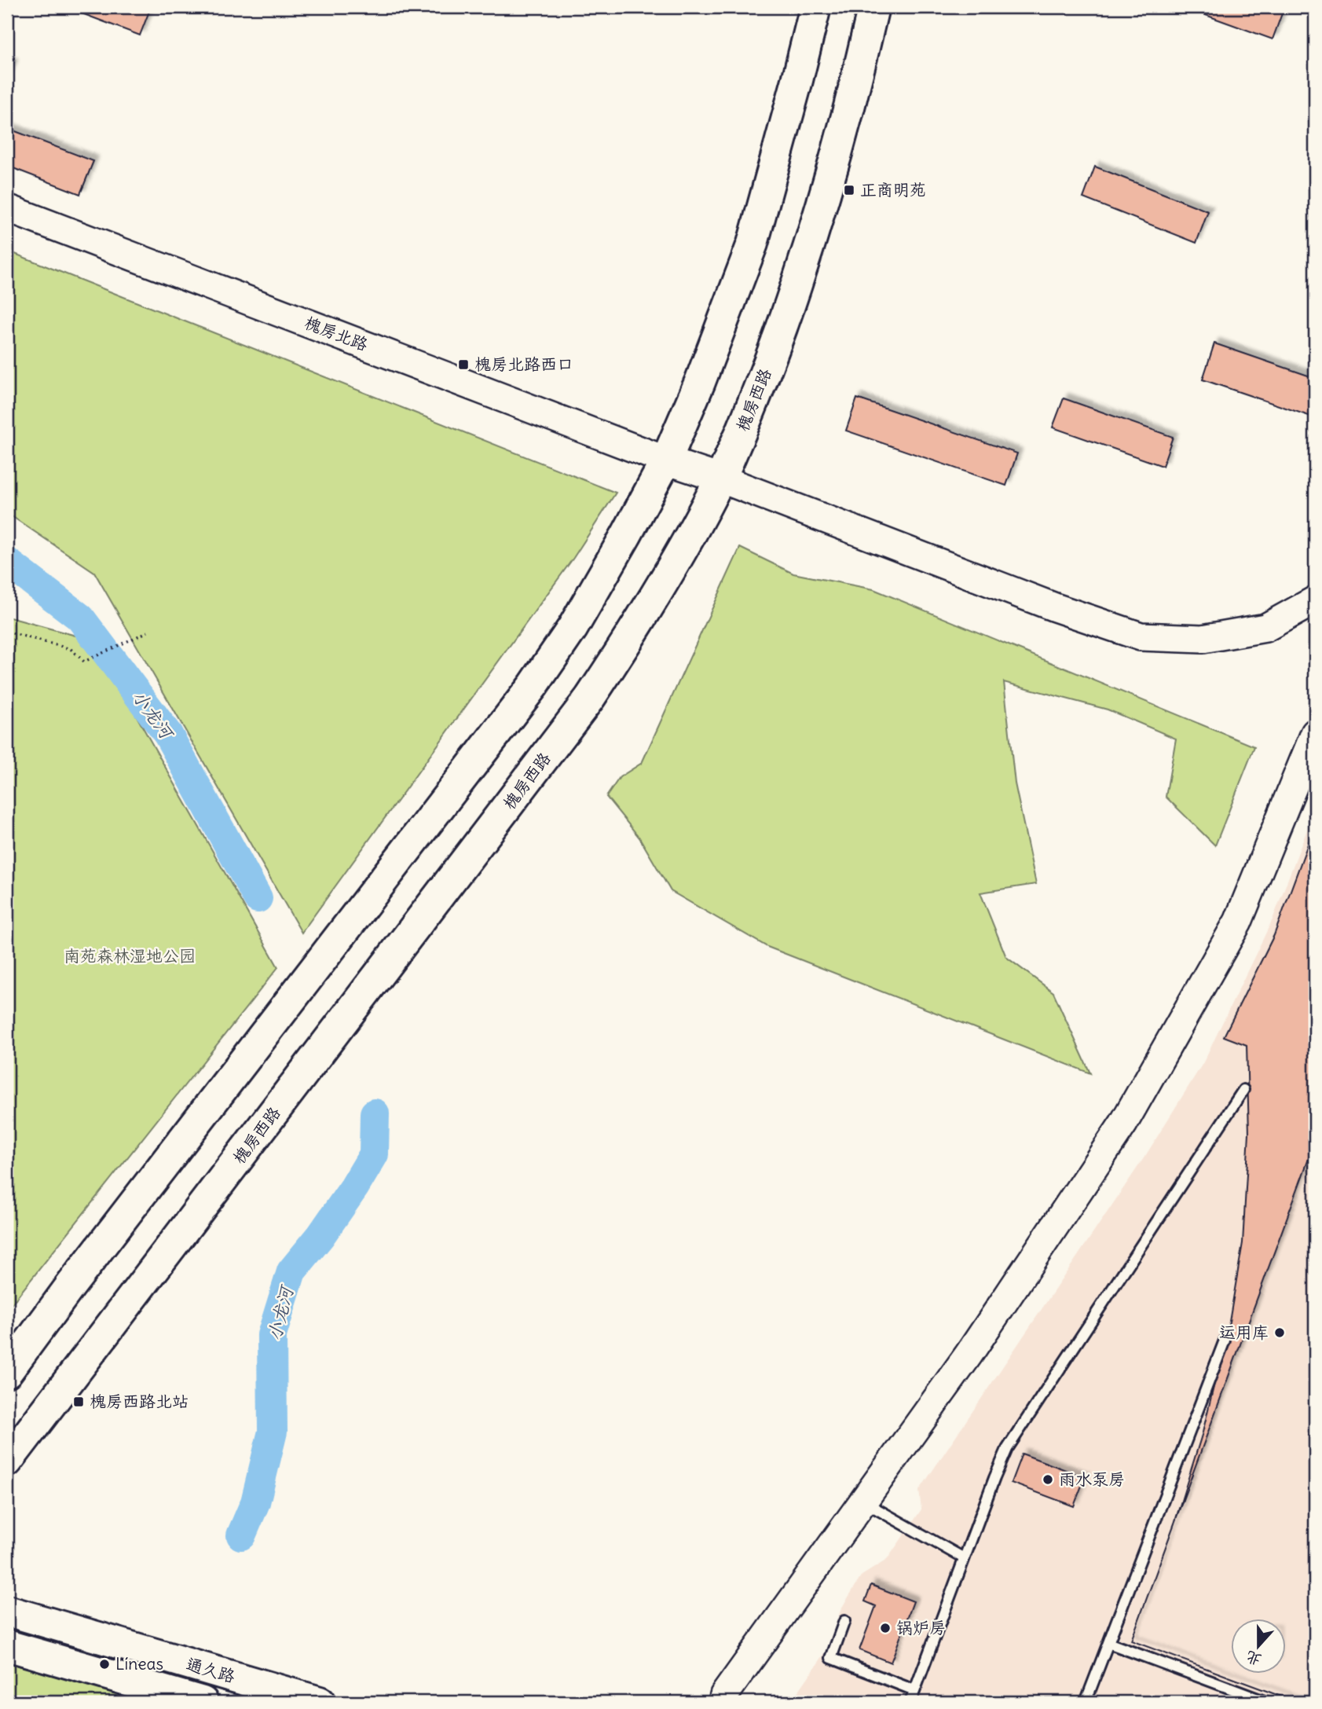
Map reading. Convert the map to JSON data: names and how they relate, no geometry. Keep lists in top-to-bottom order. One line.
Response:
{"streets":{"main road":["槐房西路","通久路"],"street":["槐房北路"]},"crossings":[["槐房北路","槐房西路"]],"water":["小龙河"],"parks":["南苑森林湿地公园"],"places":{"transit":["正商明苑","槐房北路西口","槐房西路北站"],"other":["运用库","雨水泵房","锅炉房","Líneas"]},"north":"bottom"}
